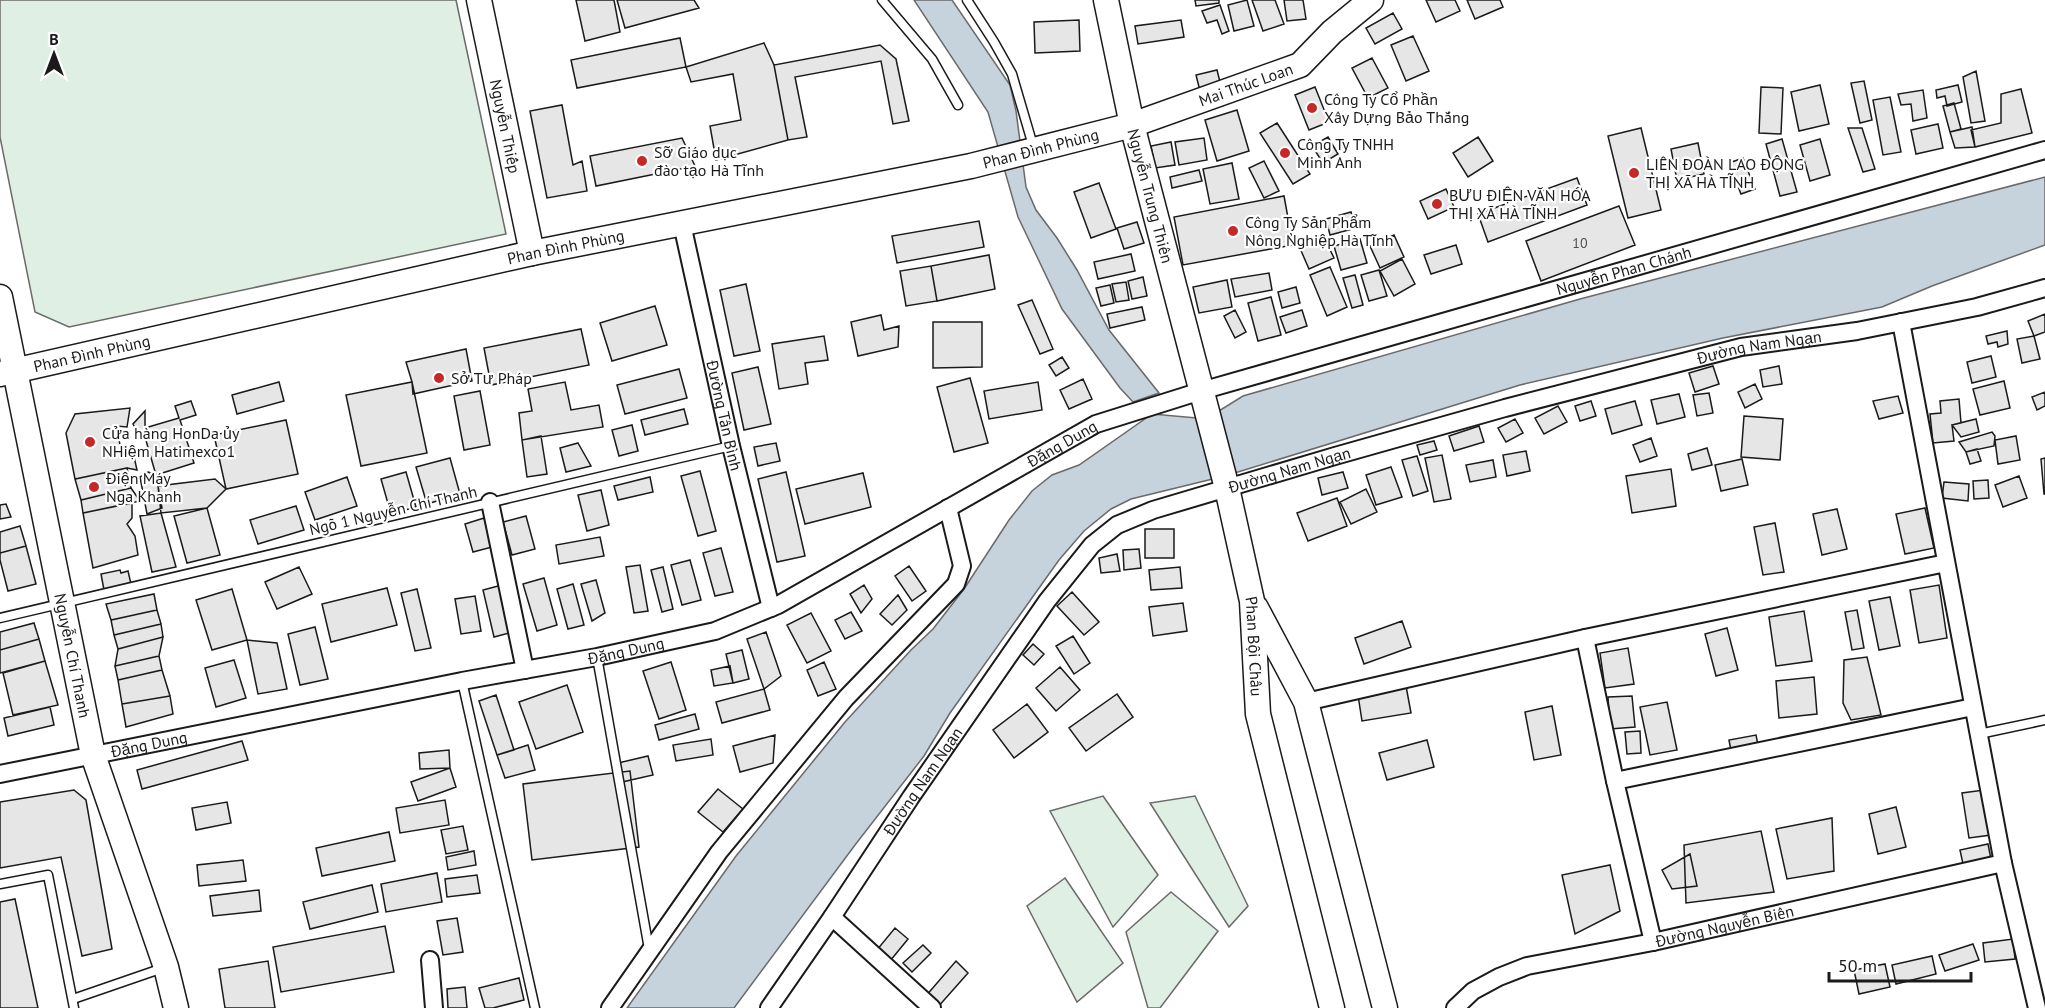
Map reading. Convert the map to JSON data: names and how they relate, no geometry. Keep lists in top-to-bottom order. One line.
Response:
{"streets":{"street":["Mai Thúc Loan","Nguyễn Thiếp","Phan Đình Phùng","Nguyễn Trung Thiên","Nguyễn Phan Chánh","Đường Nam Ngạn","Đường Tân Bình","Đặng Dung","Nguyễn Chí Thanh","Phan Bội Châu","Đường Nguyễn Biên"],"lane":["Ngõ 1 Nguyễn Chí Thanh"]},"crossings":[["Mai Thúc Loan","Phan Đình Phùng"],["Mai Thúc Loan","Nguyễn Trung Thiên"],["Nguyễn Thiếp","Phan Đình Phùng"],["Phan Đình Phùng","Nguyễn Trung Thiên"],["Phan Đình Phùng","Đường Tân Bình"],["Phan Đình Phùng","Nguyễn Chí Thanh"],["Nguyễn Trung Thiên","Nguyễn Phan Chánh"],["Nguyễn Trung Thiên","Đường Nam Ngạn"],["Nguyễn Trung Thiên","Đặng Dung"],["Nguyễn Trung Thiên","Phan Bội Châu"],["Nguyễn Phan Chánh","Đặng Dung"],["Đường Tân Bình","Đặng Dung"],["Đường Tân Bình","Ngõ 1 Nguyễn Chí Thanh"],["Đặng Dung","Nguyễn Chí Thanh"],["Ngõ 1 Nguyễn Chí Thanh","Nguyễn Chí Thanh"]],"places":["Công Ty Cổ Phần Xây Dựng Bảo Thắng","Công Ty TNHH Minh Anh","Sỡ Giáo dục đào tạo Hà Tĩnh","LIÊN ĐOÀN LAO ĐỘNG THỊ XÃ HÀ TĨNH","BƯU ĐIỆN VĂN HÓA THỊ XÃ HÀ TĨNH","Công Ty Sản Phẩm Nông Nghiệp Hà Tĩnh","Sở Tư Pháp","Cửa hàng HonDa ủy NHiệm Hatimexco1","Điện Máy Nga Khanh"],"house_numbers":["10"],"scale_bar":"50 m","north":"top"}
